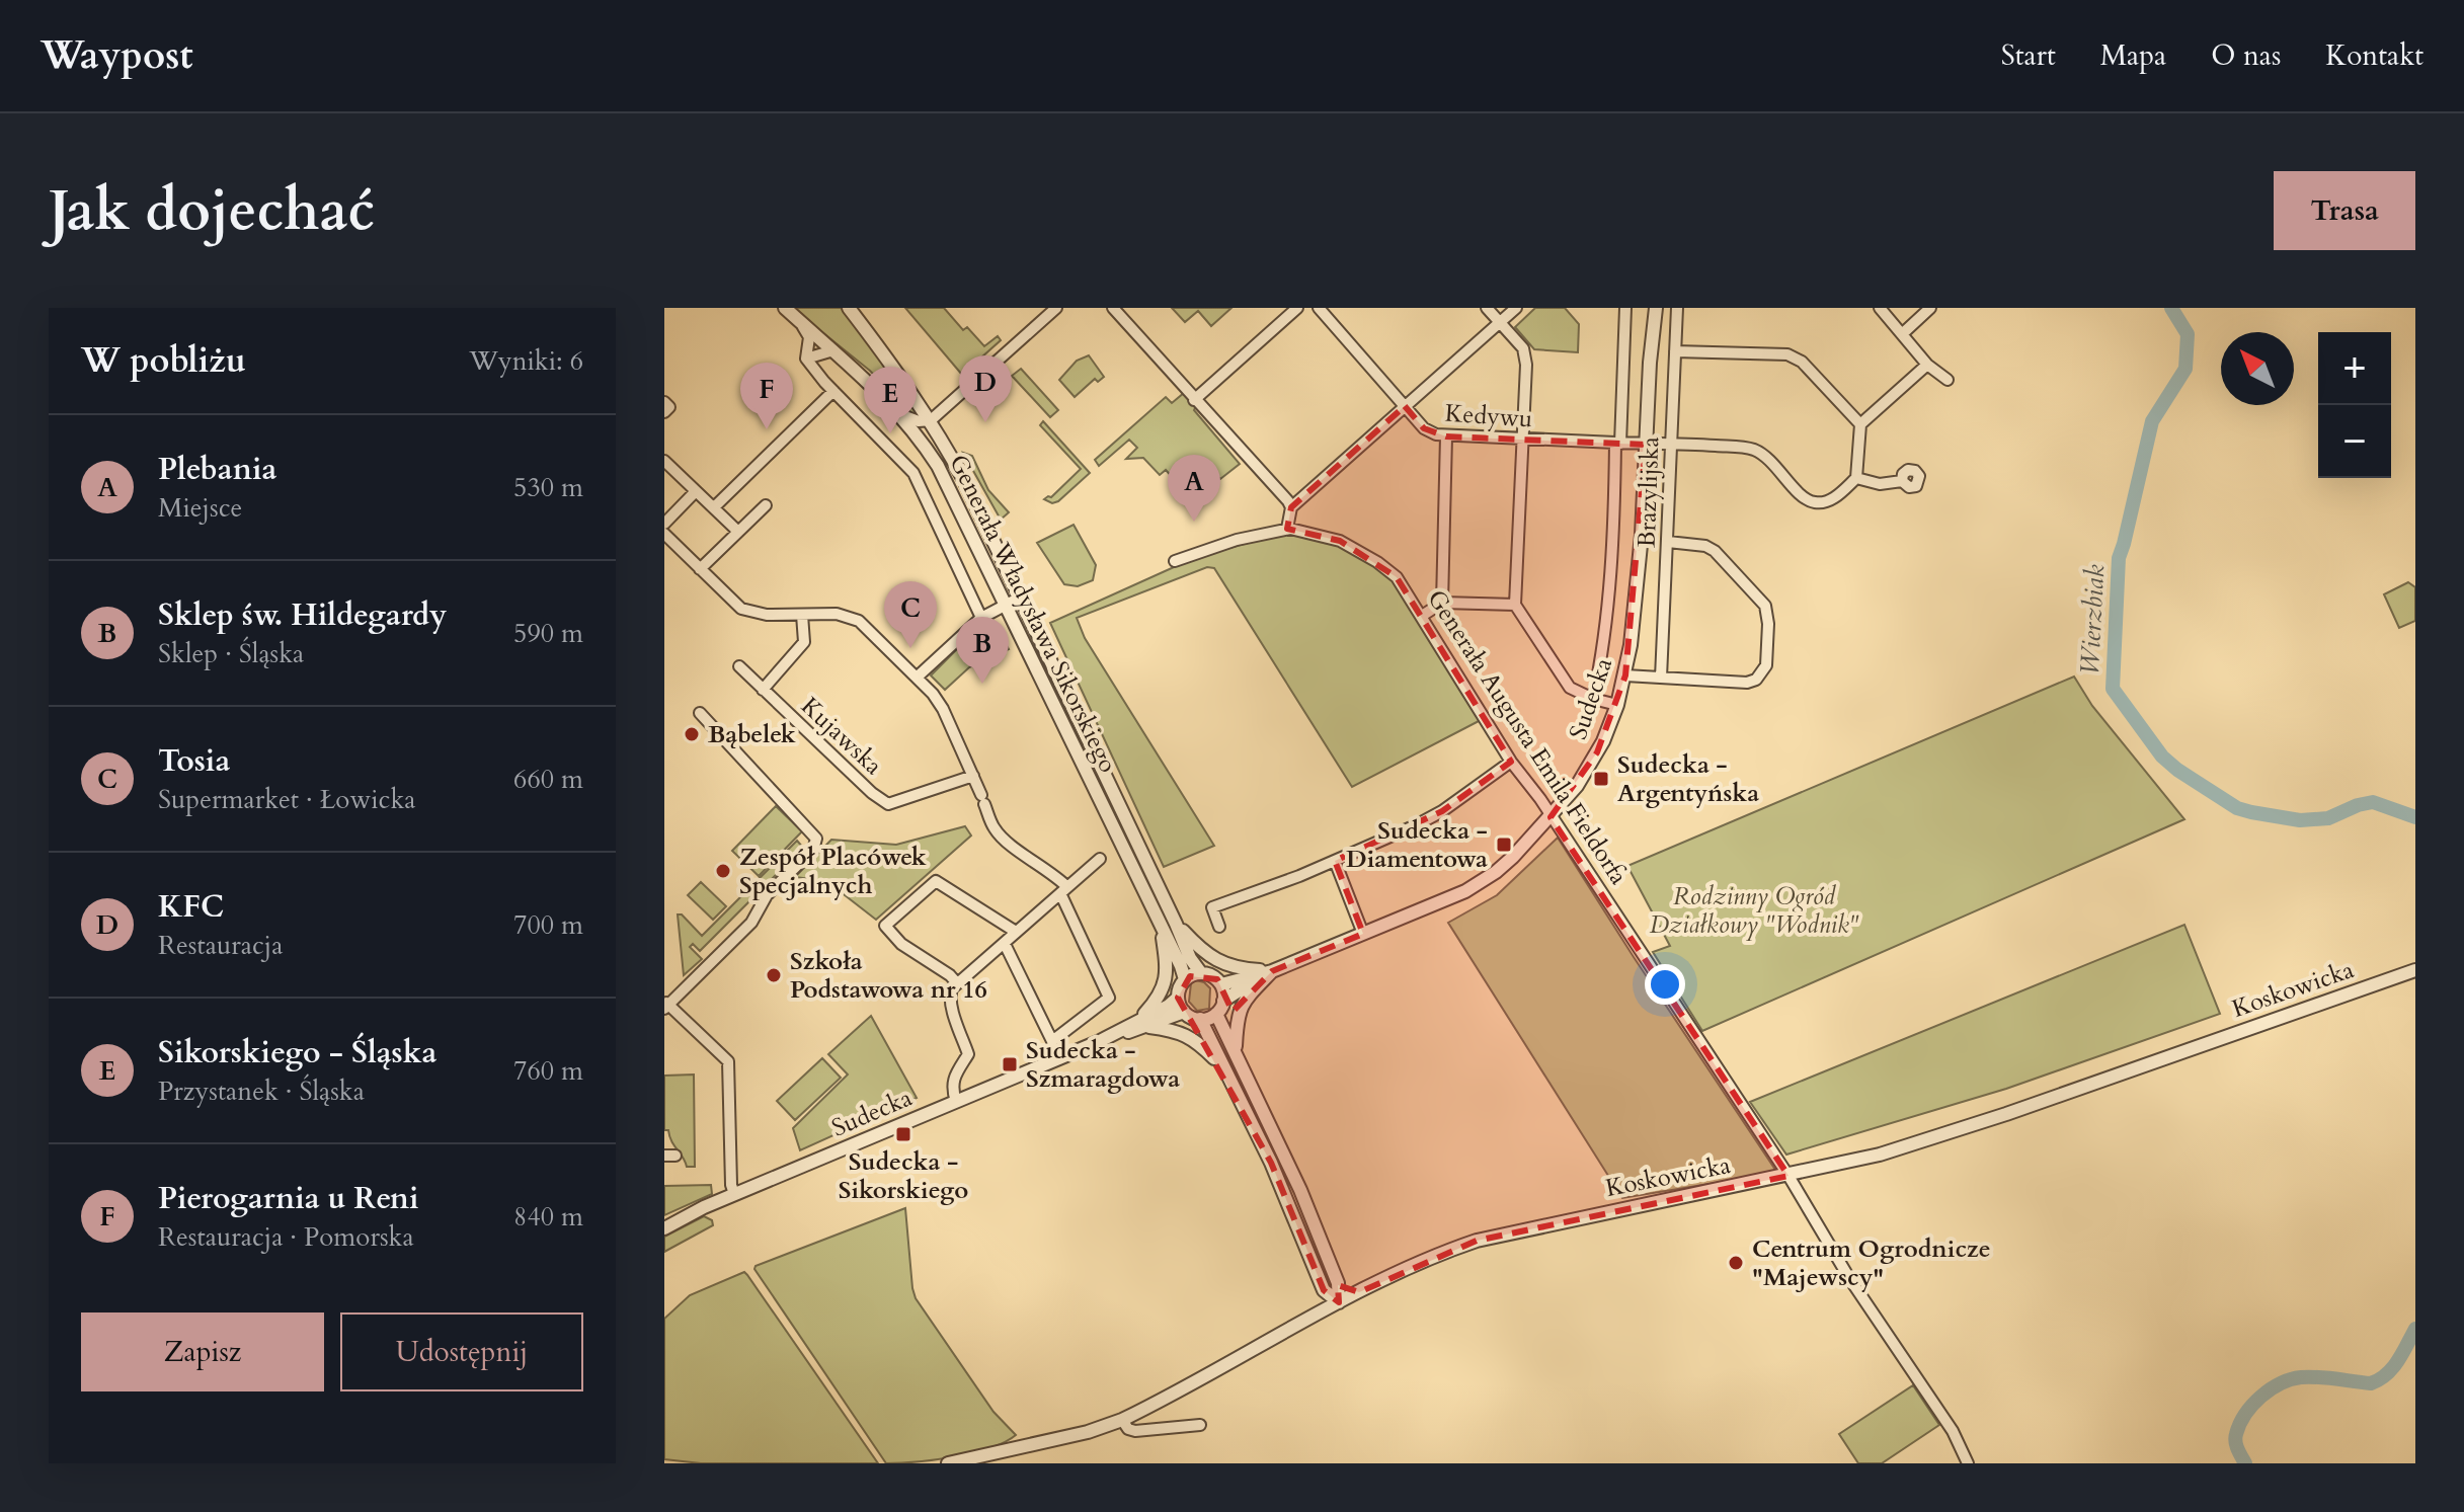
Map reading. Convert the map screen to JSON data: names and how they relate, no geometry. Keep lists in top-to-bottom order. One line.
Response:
{"streets":{"street":["Kedywu","Brazylijska","Generała Władysława Sikorskiego","Sudecka","Kujawska","Generała Augusta Emila Fieldorfa","Koskowicka"]},"crossings":[["Kedywu","Brazylijska"],["Kedywu","Sudecka"],["Generała Władysława Sikorskiego","Sudecka"],["Sudecka","Generała Augusta Emila Fieldorfa"],["Generała Augusta Emila Fieldorfa","Koskowicka"]],"water":["Wierzbiak"],"parks":["Rodzinny Ogród Działkowy \"Wodnik\""],"places":{"other":["Bąbelek","Zespół Placówek Specjalnych","Szkoła Podstawowa nr 16","Centrum Ogrodnicze \"Majewscy\""],"transit":["Sudecka - Argentyńska","Sudecka - Diamentowa","Sudecka - Szmaragdowa","Sudecka - Sikorskiego"]},"north":"top left","page":{"header":"Waypost","nav":["Start","Mapa","O nas","Kontakt"],"buttons":["Trasa",["Zapisz","Udostępnij"]],"title":"Jak dojechać","heading":["W pobliżu","Wyniki: 6"],"map_buttons":["+","−"],"pins":["D","F","E","A","C","B"],"list":[{"mark":"A","name":"Plebania","note":"Miejsce","value":"530 m"},{"mark":"B","name":"Sklep św. Hildegardy","note":"Sklep · Śląska","value":"590 m"},{"mark":"C","name":"Tosia","note":"Supermarket · Łowicka","value":"660 m"},{"mark":"D","name":"KFC","note":"Restauracja","value":"700 m"},{"mark":"E","name":"Sikorskiego - Śląska","note":"Przystanek · Śląska","value":"760 m"},{"mark":"F","name":"Pierogarnia u Reni","note":"Restauracja · Pomorska","value":"840 m"}]}}
